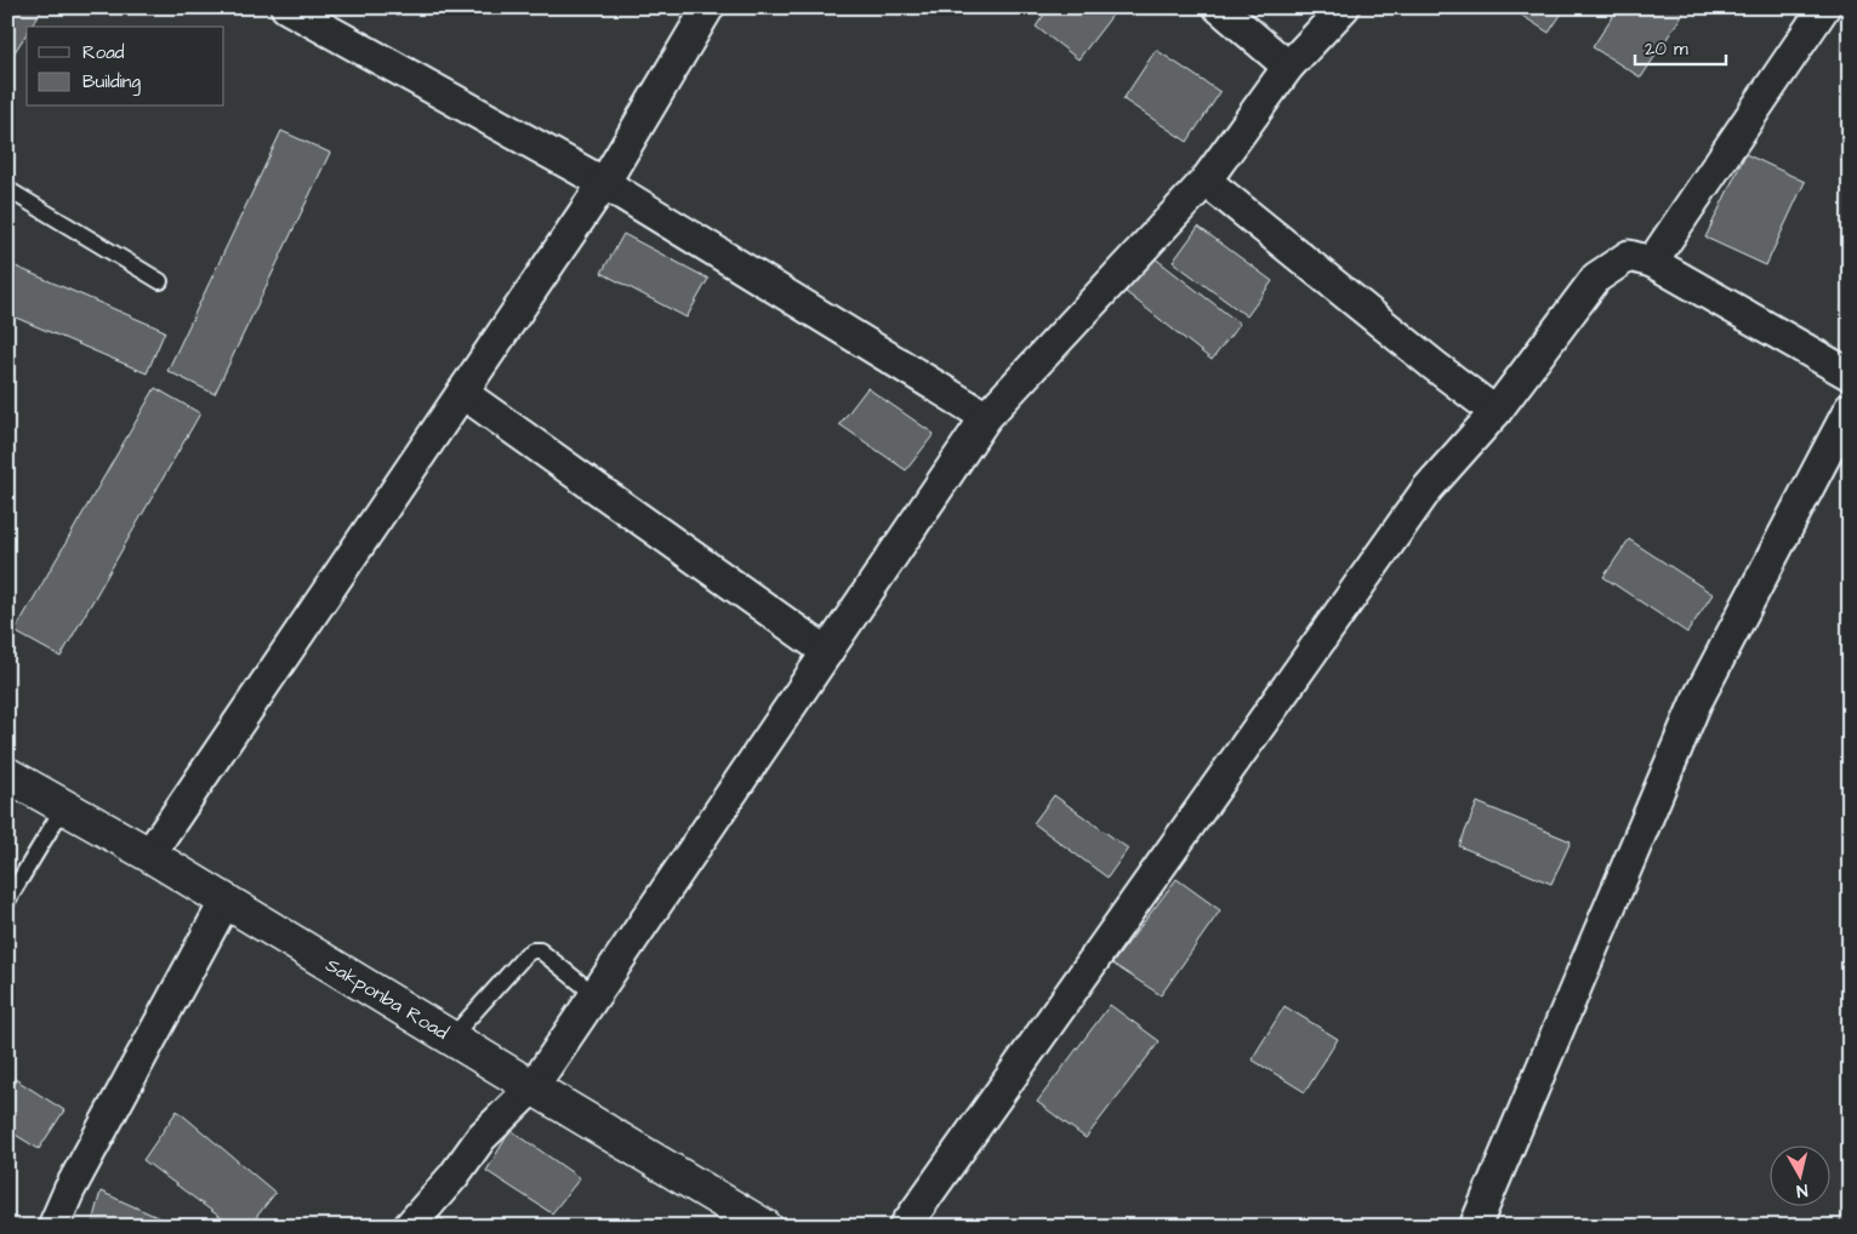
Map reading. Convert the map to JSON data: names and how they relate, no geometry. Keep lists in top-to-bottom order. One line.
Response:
{"streets":{"main road":["Sakponba Road"]},"legend":["Road","Building"],"scale_bar":"20 m","north":"bottom"}
